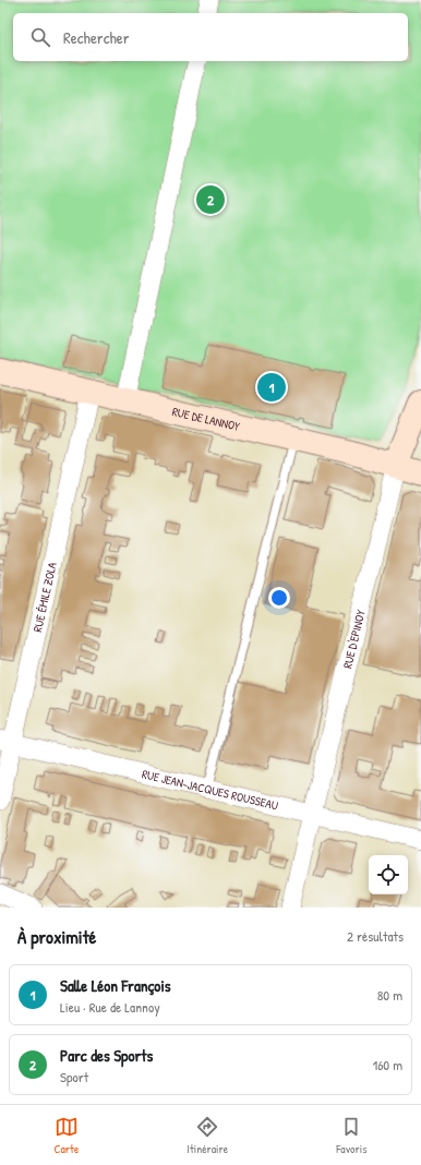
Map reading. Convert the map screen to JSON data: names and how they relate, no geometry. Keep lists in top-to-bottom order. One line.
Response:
{"streets":{"main road":["RUE DE LANNOY"],"street":["RUE ÉMILE ZOLA","RUE D'EPINOY","RUE JEAN-JACQUES ROUSSEAU"]},"crossings":[["RUE DE LANNOY","RUE ÉMILE ZOLA"],["RUE DE LANNOY","RUE D'EPINOY"],["RUE ÉMILE ZOLA","RUE JEAN-JACQUES ROUSSEAU"],["RUE D'EPINOY","RUE JEAN-JACQUES ROUSSEAU"]],"page":{"search":"Rechercher","pins":["2","1"],"heading":["À proximité","2 résultats"],"list":[{"mark":"1","name":"Salle Léon François","note":"Lieu · Rue de Lannoy","value":"80 m"},{"mark":"2","name":"Parc des Sports","note":"Sport","value":"160 m"}],"nav":["Carte","Itinéraire","Favoris"]}}
